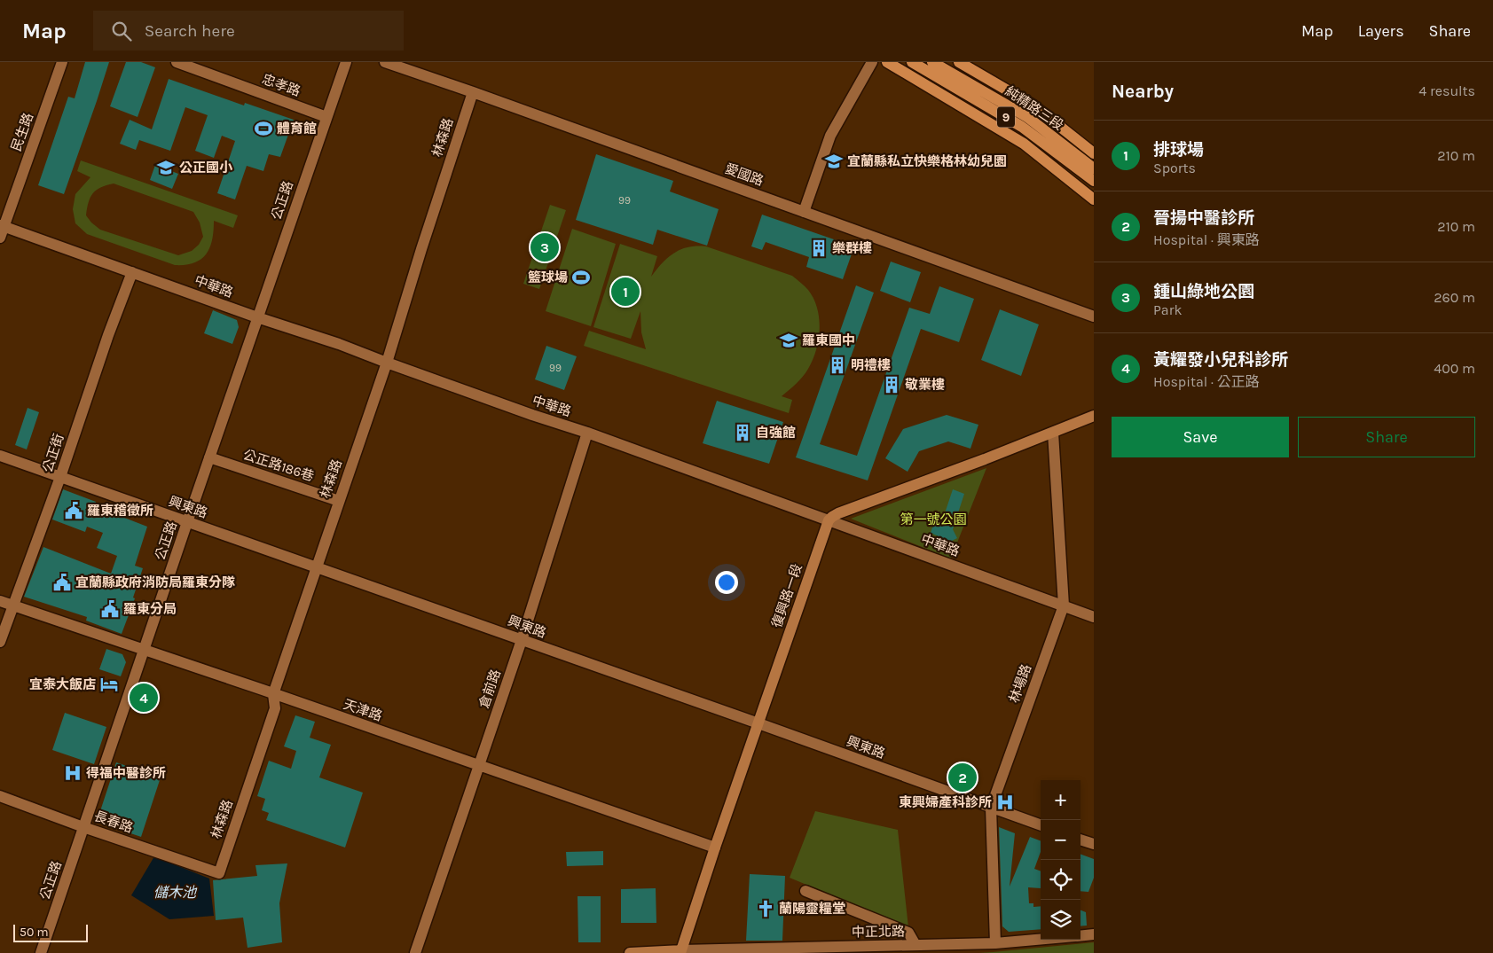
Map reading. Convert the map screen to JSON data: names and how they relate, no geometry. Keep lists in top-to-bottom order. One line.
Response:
{"streets":{"main road":["純精路三段","9","復興路一段","中正北路"],"street":["忠孝路","民生路","林森路","愛國路","公正路","中華路","公正街","公正路186巷","興東路","林場路","倉前路","天津路","長春路"]},"crossings":[["忠孝路","公正路"],["民生路","中華路"],["林森路","愛國路"],["林森路","中華路"],["林森路","公正路186巷"],["林森路","興東路"],["林森路","天津路"],["林森路","長春路"],["公正路","中華路"],["公正路","公正路186巷"],["公正路","興東路"],["公正路","天津路"],["公正路","長春路"],["中華路","公正街"],["中華路","復興路一段"],["中華路","林場路"],["中華路","倉前路"],["公正街","興東路"],["公正街","天津路"],["興東路","復興路一段"],["興東路","林場路"],["興東路","倉前路"],["復興路一段","天津路"],["復興路一段","中正北路"],["林場路","中正北路"],["倉前路","天津路"]],"water":["儲木池"],"parks":["第一號公園"],"places":{"sports":["體育館","籃球場"],"school or university":["宜蘭縣私立快樂格林幼兒園","公正國小","羅東國中"],"building":["樂群樓","明禮樓","敬業樓","自強館"],"public building":["羅東稽徵所","宜蘭縣政府消防局羅東分隊","羅東分局"],"hotel":["宜泰大飯店"],"hospital":["得福中醫診所","東興婦產科診所"],"church":["蘭陽靈糧堂"]},"house_numbers":["99","99"],"scale_bar":"50 m","page":{"header":"Map","search":"Search here","nav":["Map","Layers","Share"],"heading":["Nearby","4 results"],"list":[{"mark":"1","name":"排球場","note":"Sports","value":"210 m"},{"mark":"2","name":"晉揚中醫診所","note":"Hospital · 興東路","value":"210 m"},{"mark":"3","name":"鍾山綠地公園","note":"Park","value":"260 m"},{"mark":"4","name":"黃耀發小兒科診所","note":"Hospital · 公正路","value":"400 m"}],"pins":["3","1","4","2"],"buttons":["Save","Share"],"map_buttons":["+","−"],"scale":"50 m"}}
